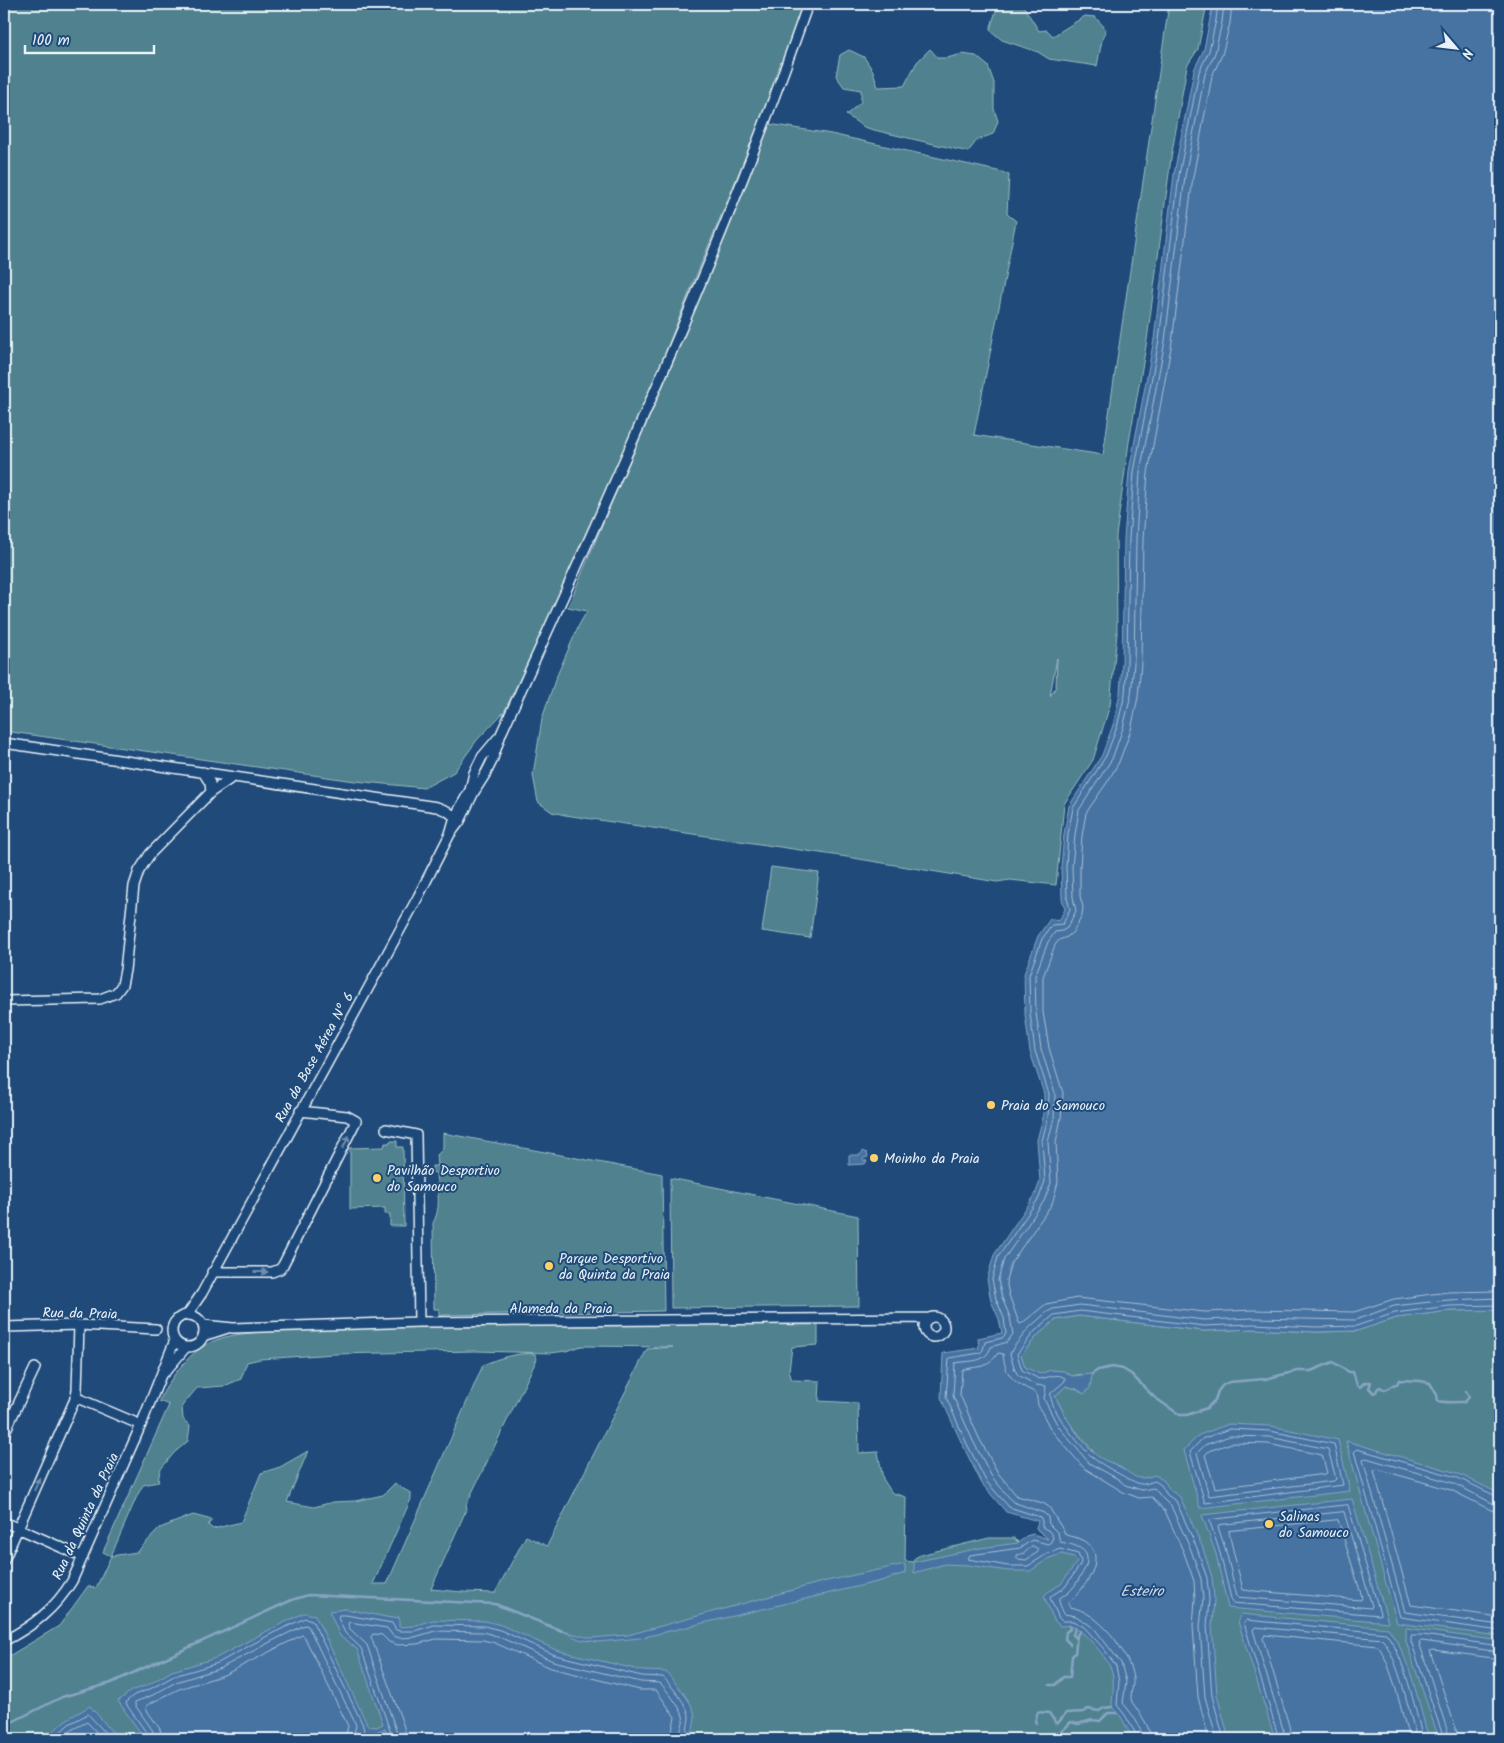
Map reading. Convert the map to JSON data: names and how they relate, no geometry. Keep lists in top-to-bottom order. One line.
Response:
{"streets":{"street":["Rua da Base Aérea Nº 6","Alameda da Praia","Rua da Praia","Rua da Quinta da Praia"]},"water":["Esteiro"],"places":["Praia do Samouco","Moinho da Praia","Pavilhão Desportivo do Samouco","Parque Desportivo da Quinta da Praia","Salinas do Samouco"],"scale_bar":"100 m","north":"bottom right"}
